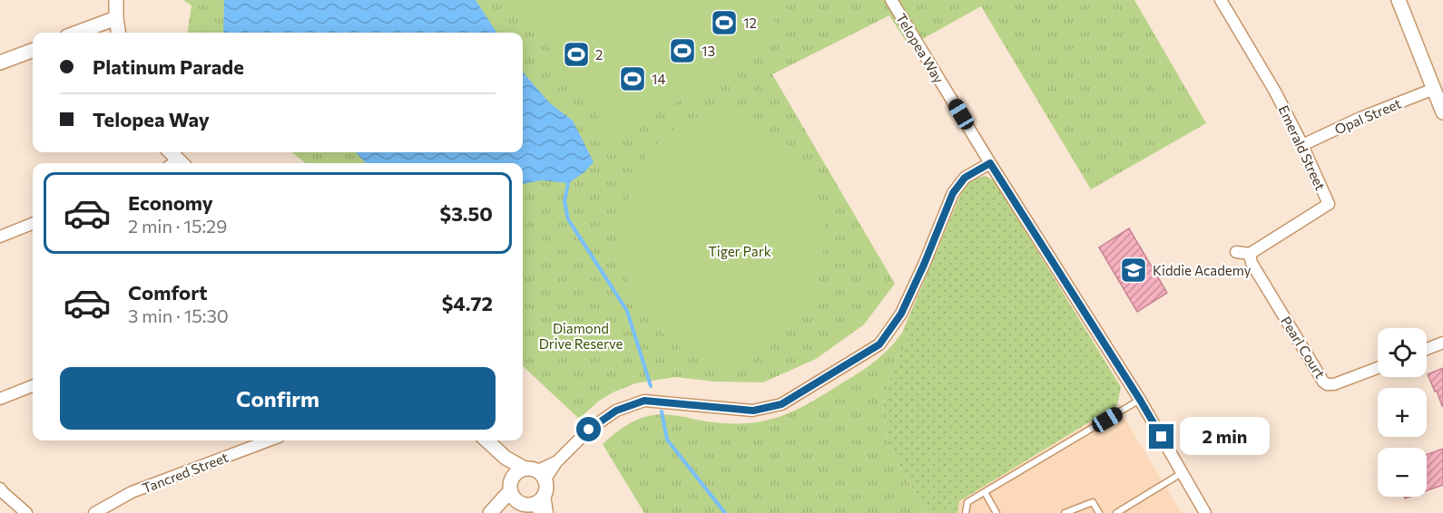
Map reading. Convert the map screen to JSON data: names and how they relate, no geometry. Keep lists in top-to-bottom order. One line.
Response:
{"streets":{"street":["Telopea Way","Opal Street","Emerald Street","Pearl Court","Tancred Street"]},"crossings":[["Opal Street","Emerald Street"],["Emerald Street","Pearl Court"]],"parks":["Tiger Park","Diamond Drive Reserve"],"places":{"sports":["12","13","2","14"],"school or university":["Kiddie Academy"]},"page":{"banner":["Platinum Parade","Telopea Way"],"list":[{"name":"Economy","note":"2 min · 15:29","value":"$3.50"},{"name":"Comfort","note":"3 min · 15:30","value":"$4.72"}],"map_buttons":["+","−"],"buttons":"Confirm","bubble":"2 min"}}
